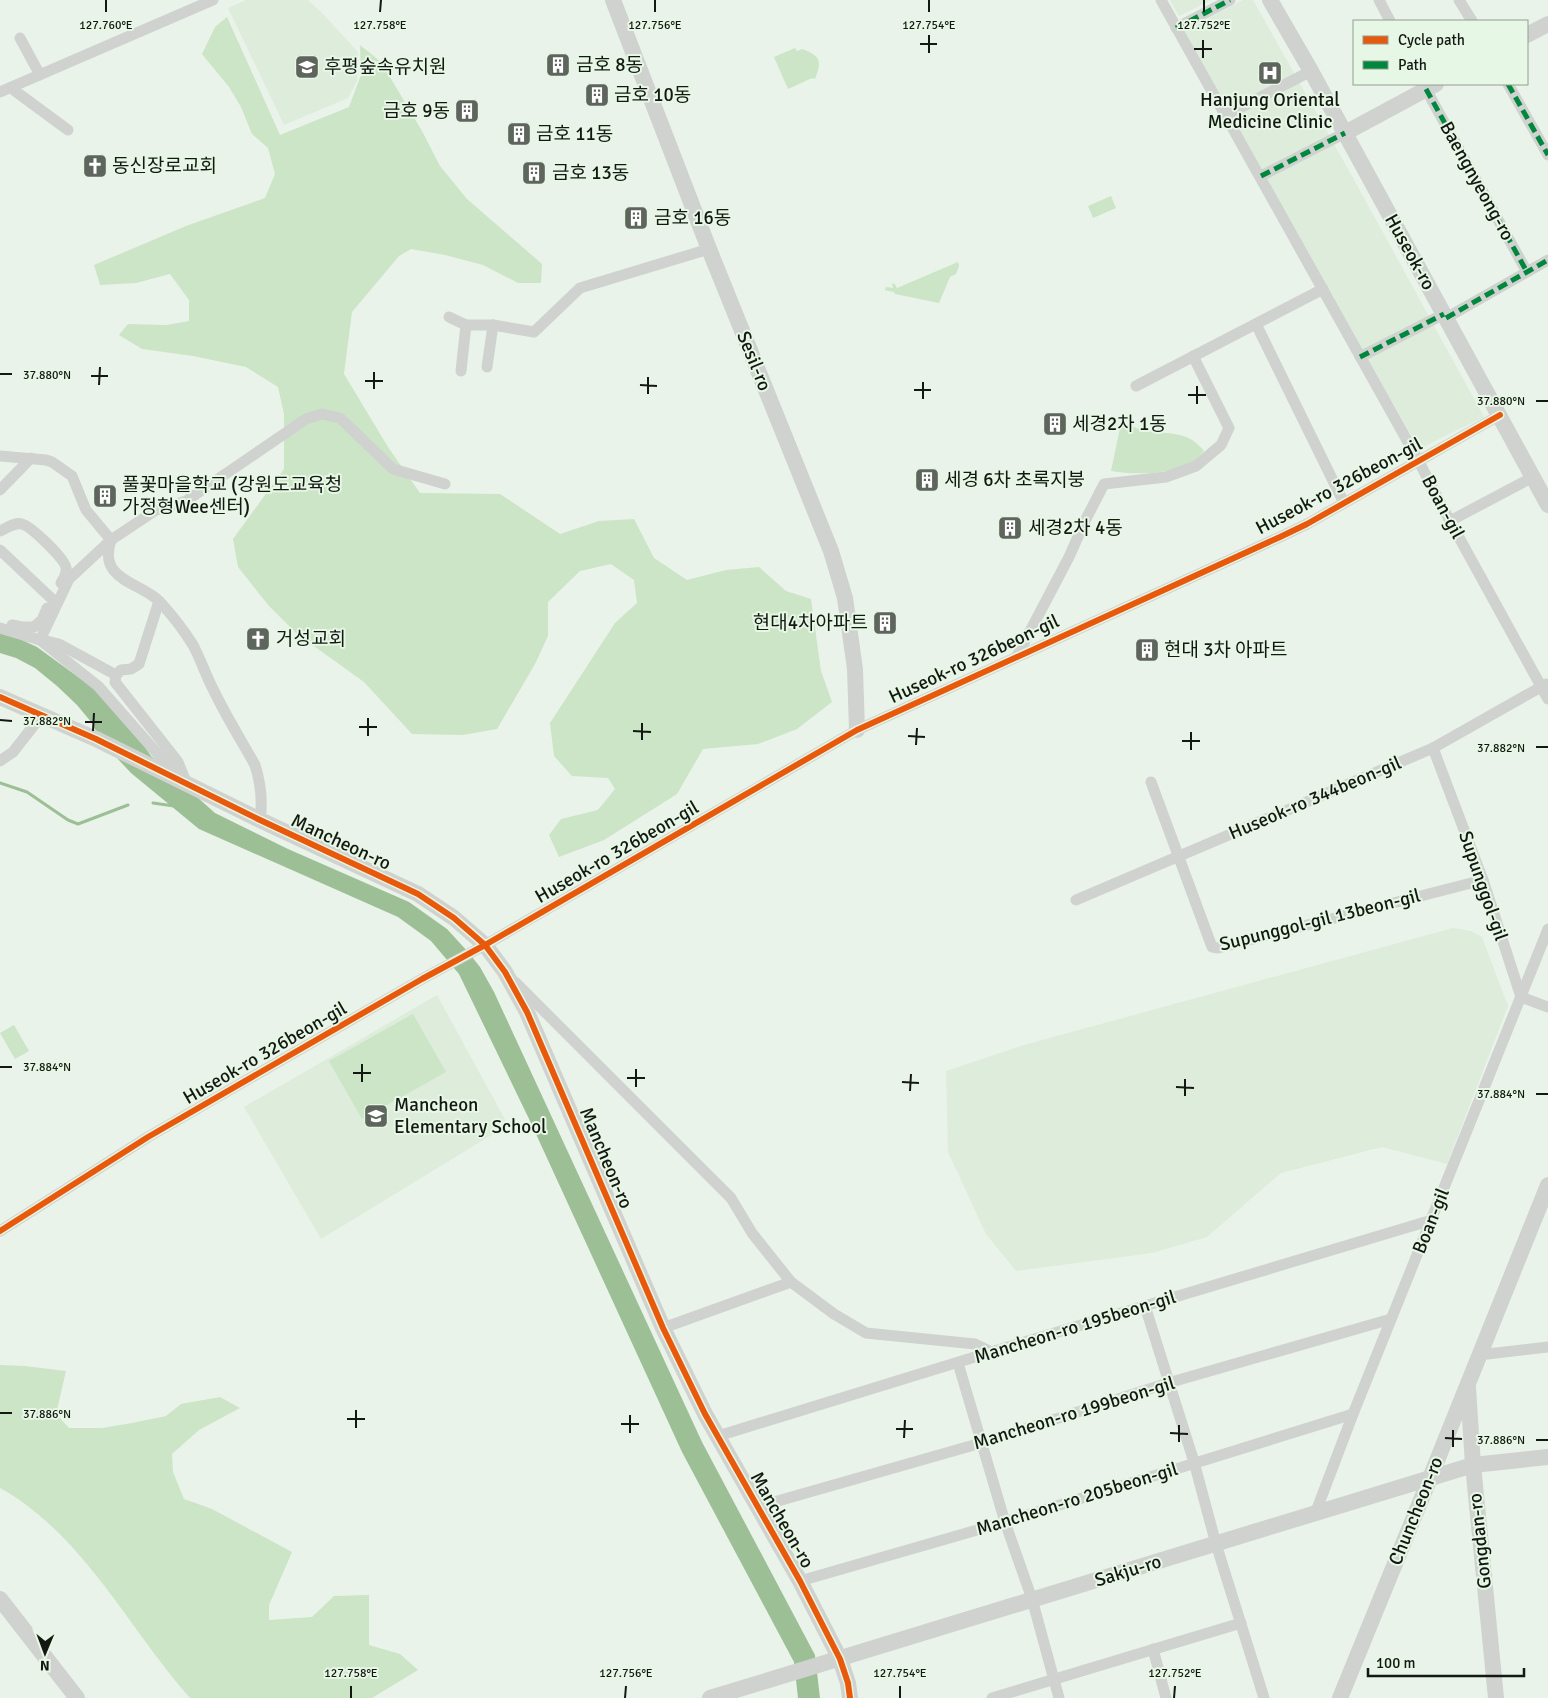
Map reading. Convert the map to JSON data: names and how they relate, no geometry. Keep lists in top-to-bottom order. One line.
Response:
{"streets":{"street":["Baengnyeong-ro","Huseok-ro","Sesil-ro","Huseok-ro 326beon-gil","Boan-gil","Huseok-ro 344beon-gil","Mancheon-ro","Supunggol-gil","Supunggol-gil 13beon-gil","Mancheon-ro 195beon-gil","Mancheon-ro 199beon-gil","Mancheon-ro 205beon-gil","Chuncheon-ro","Gongdan-ro","Sakju-ro"]},"crossings":[["Baengnyeong-ro","Huseok-ro"],["Huseok-ro","Huseok-ro 326beon-gil"],["Sesil-ro","Huseok-ro 326beon-gil"],["Huseok-ro 326beon-gil","Boan-gil"],["Huseok-ro 326beon-gil","Mancheon-ro"],["Boan-gil","Huseok-ro 344beon-gil"],["Boan-gil","Supunggol-gil"],["Boan-gil","Mancheon-ro 195beon-gil"],["Boan-gil","Mancheon-ro 199beon-gil"],["Boan-gil","Mancheon-ro 205beon-gil"],["Boan-gil","Sakju-ro"],["Huseok-ro 344beon-gil","Supunggol-gil"],["Huseok-ro 344beon-gil","Supunggol-gil 13beon-gil"],["Mancheon-ro","Mancheon-ro 195beon-gil"],["Mancheon-ro","Mancheon-ro 199beon-gil"],["Mancheon-ro","Mancheon-ro 205beon-gil"],["Mancheon-ro","Sakju-ro"],["Supunggol-gil","Supunggol-gil 13beon-gil"],["Chuncheon-ro","Gongdan-ro"],["Chuncheon-ro","Sakju-ro"],["Gongdan-ro","Sakju-ro"]],"places":{"building":["금호 8동","금호 10동","금호 9동","금호 11동","금호 13동","금호 16동","세경2차 1동","세경 6차 초록지붕","풀꽃마을학교 (강원도교육청 가정형Wee센터)","세경2차 4동","현대4차아파트","현대 3차 아파트"],"school or university":["후평숲속유치원","Mancheon Elementary School"],"hospital":["Hanjung Oriental Medicine Clinic"],"church":["동신장로교회","거성교회"]},"legend":["Cycle path","Path"],"scale_bar":"100 m","north":"bottom","coordinates":["127.760°E","127.758°E","127.756°E","127.754°E","127.752°E","37.880°N","37.882°N","37.884°N","37.886°N"]}
